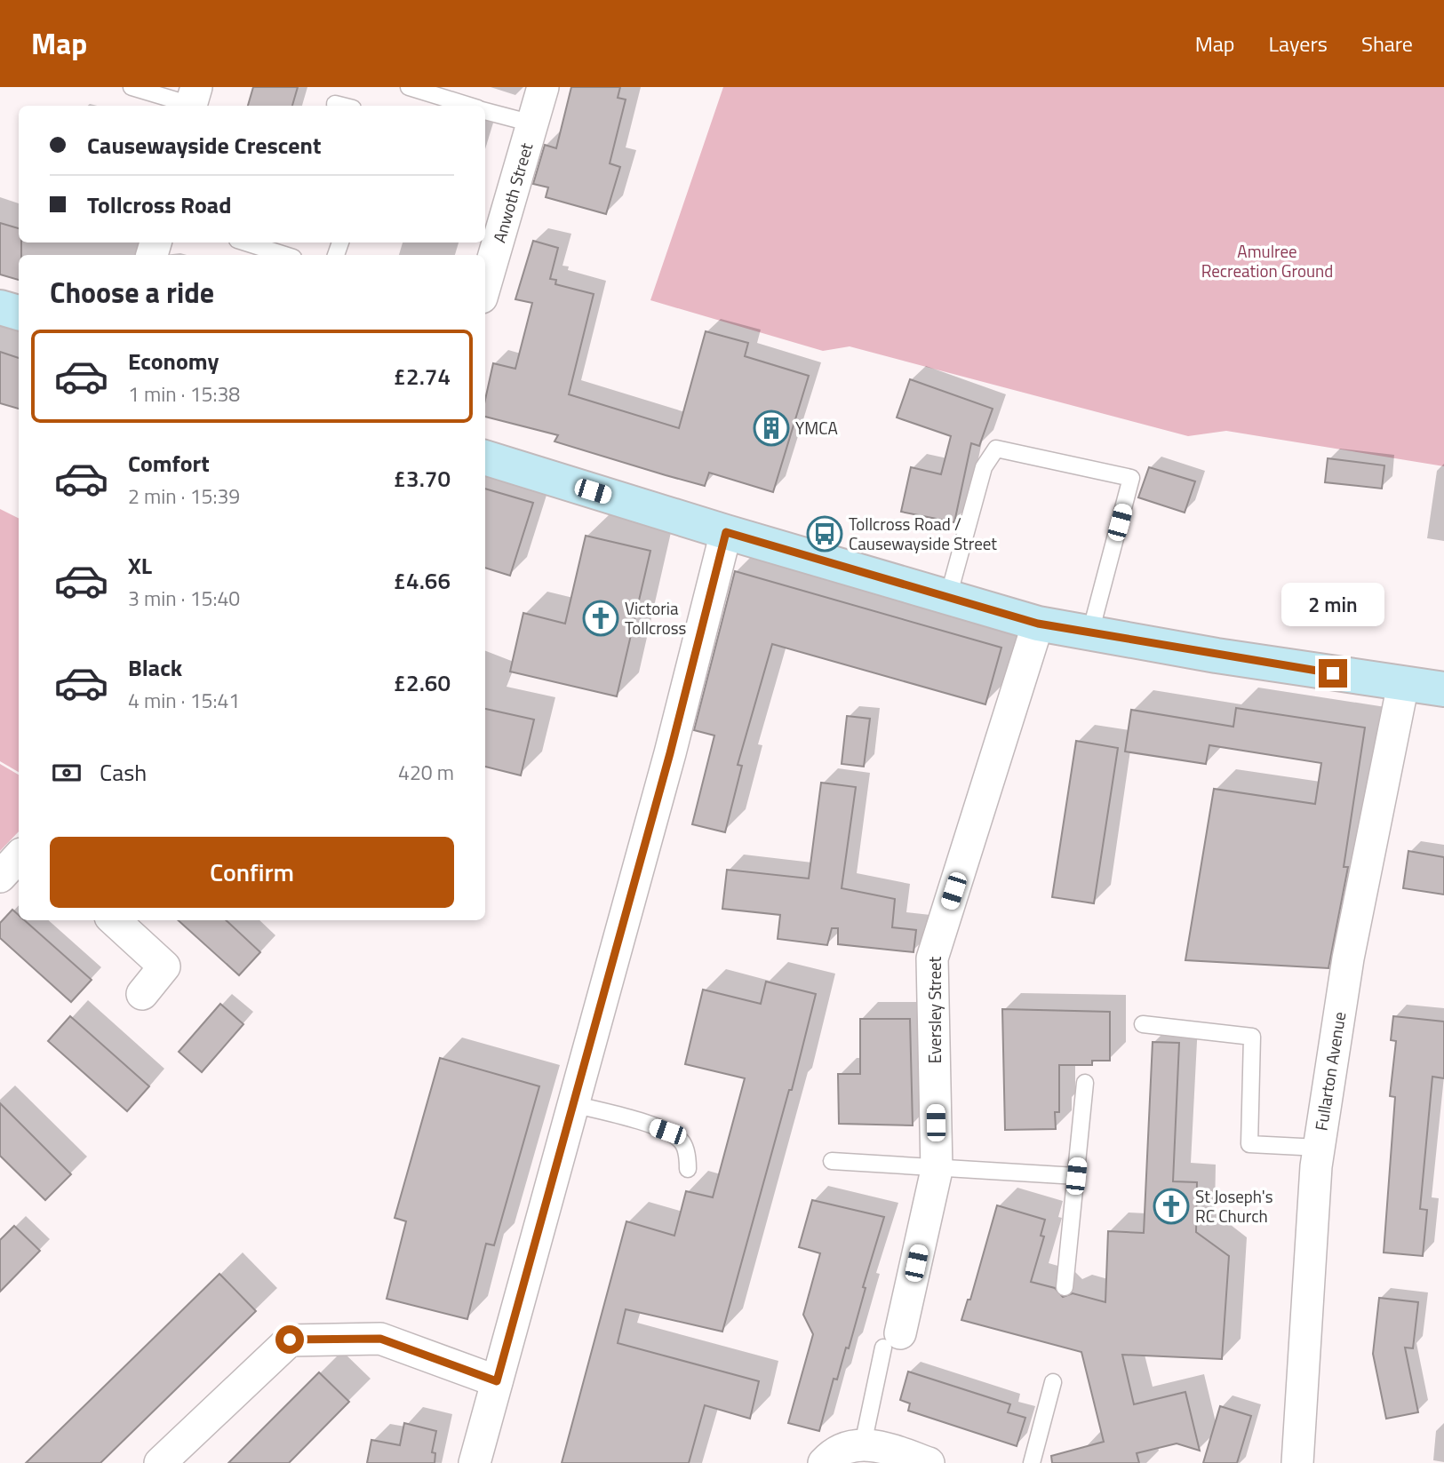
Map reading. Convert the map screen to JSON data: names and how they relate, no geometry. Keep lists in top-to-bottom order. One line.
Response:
{"streets":{"street":["Anwoth Street","Eversley Street","Fullarton Avenue"]},"parks":["Amulree Recreation Ground"],"places":{"building":["YMCA"],"bus stop":["Tollcross Road / Causewayside Street"],"church":["Victoria Tollcross","St Joseph's RC Church"]},"page":{"header":"Map","nav":["Map","Layers","Share"],"banner":["Causewayside Crescent","Tollcross Road"],"heading":"Choose a ride","list":[{"name":"Economy","note":"1 min · 15:38","value":"£2.74"},{"name":"Comfort","note":"2 min · 15:39","value":"£3.70"},{"name":"XL","note":"3 min · 15:40","value":"£4.66"},{"name":"Black","note":"4 min · 15:41","value":"£2.60"}],"bubble":"2 min","pay":["Cash","420 m"],"buttons":"Confirm"}}
